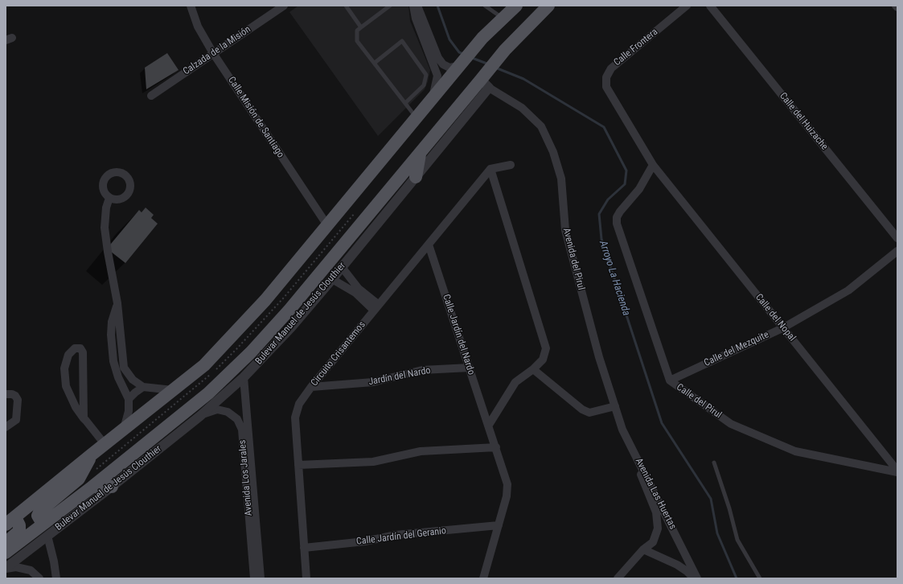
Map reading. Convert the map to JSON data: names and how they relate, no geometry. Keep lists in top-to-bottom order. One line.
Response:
{"streets":{"street":["Calle Frontera","Calzada de la Misión","Calle Misión de Santiago","Calle del Huizache","Avenida del Pirul","Bulevar Manuel de Jesús Clouthier","Calle del Nopal","Calle Jardín del Nardo","Calle del Mezquite","Circuito Crisantemos","Jardín del Nardo","Calle del Pirul","Avenida Los Jarales","Avenida Las Huertas","Calle Jardín del Geranio"]},"crossings":[["Calle Frontera","Calle del Nopal"],["Calle Frontera","Calle del Pirul"],["Calzada de la Misión","Calle Misión de Santiago"],["Avenida del Pirul","Bulevar Manuel de Jesús Clouthier"],["Avenida del Pirul","Avenida Las Huertas"],["Bulevar Manuel de Jesús Clouthier","Avenida Los Jarales"],["Calle del Nopal","Calle del Mezquite"],["Calle del Nopal","Calle del Pirul"],["Calle Jardín del Nardo","Circuito Crisantemos"],["Calle Jardín del Nardo","Jardín del Nardo"],["Calle del Mezquite","Calle del Pirul"],["Circuito Crisantemos","Jardín del Nardo"],["Circuito Crisantemos","Calle Jardín del Geranio"]],"water":["Arroyo La Hacienda"]}
